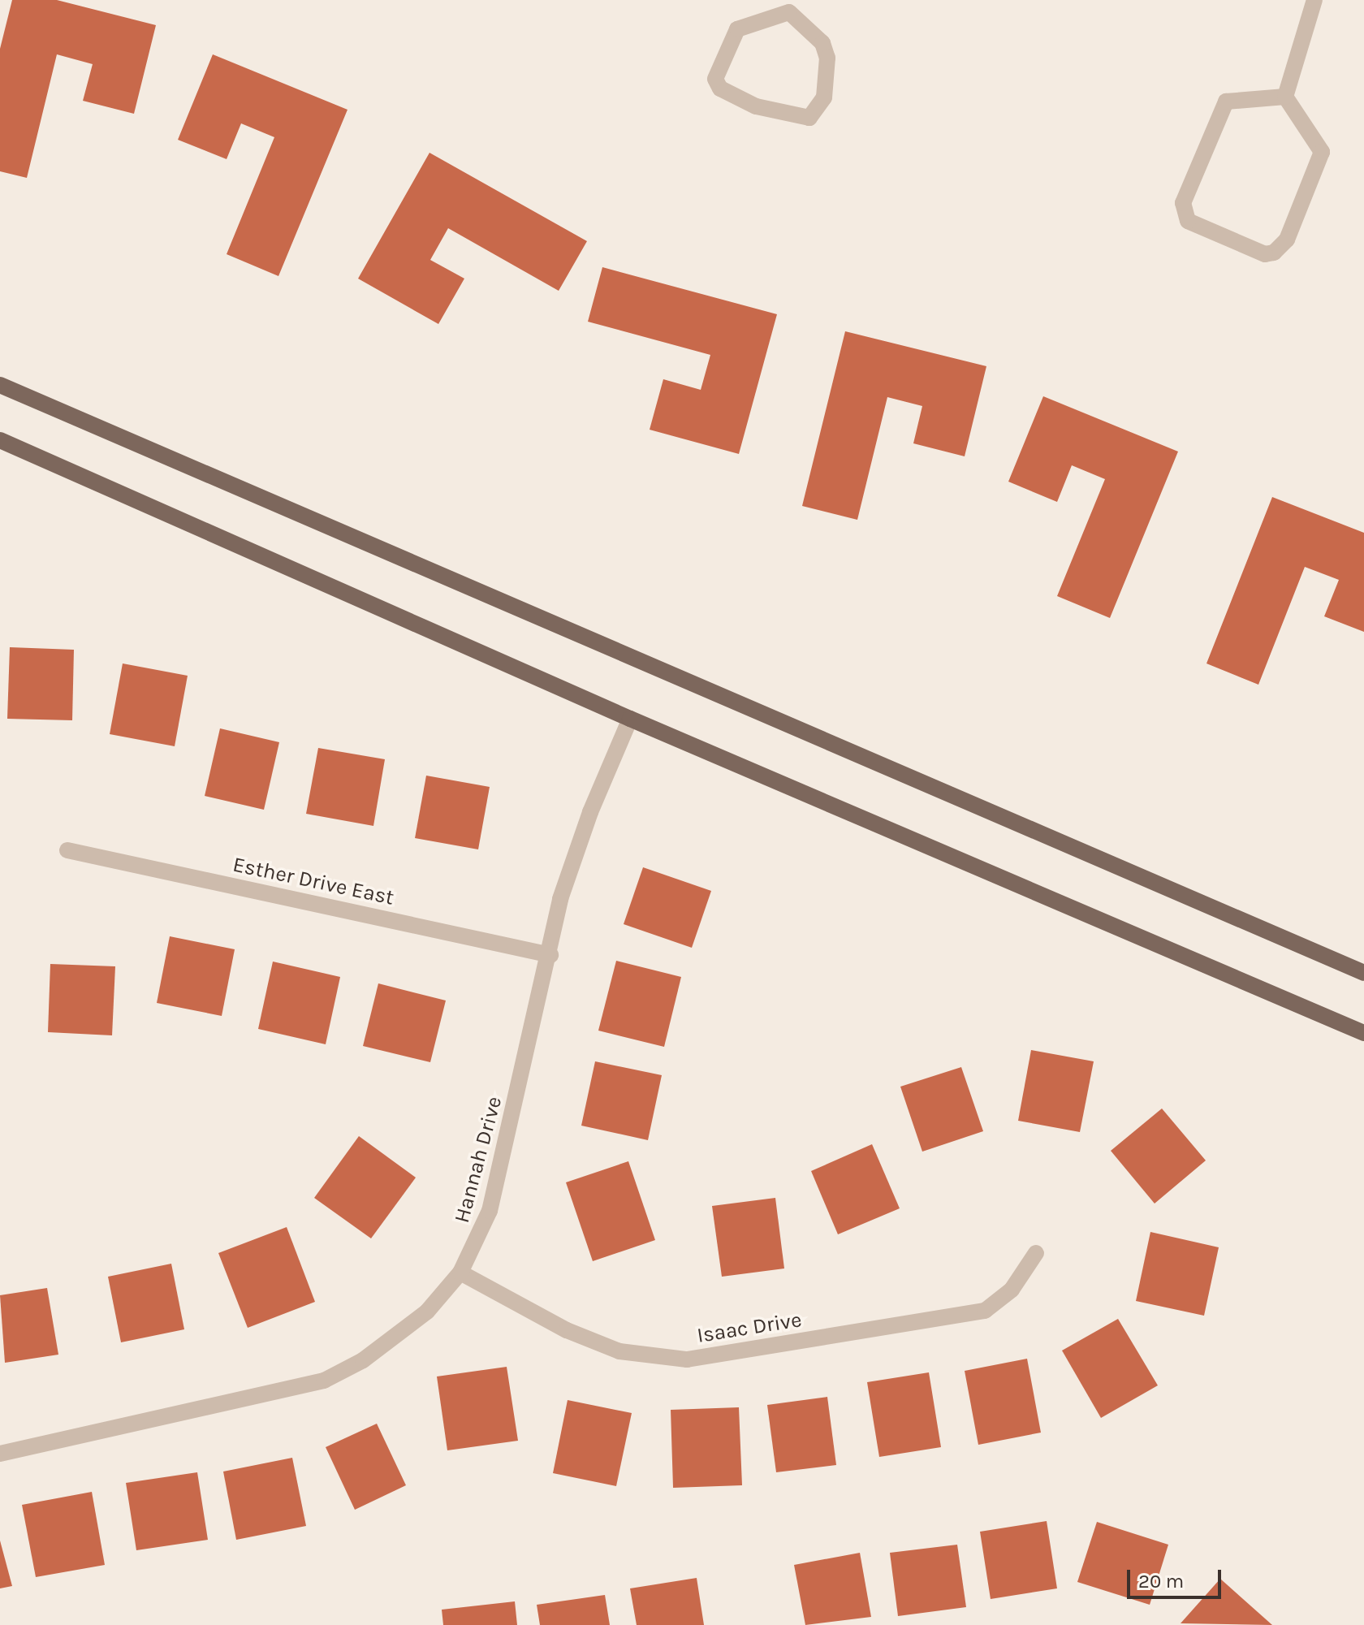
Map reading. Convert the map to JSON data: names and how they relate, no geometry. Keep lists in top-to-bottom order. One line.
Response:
{"streets":{"street":["Esther Drive East","Hannah Drive","Isaac Drive"]},"crossings":[["Esther Drive East","Hannah Drive"],["Hannah Drive","Isaac Drive"]],"scale_bar":"20 m"}
